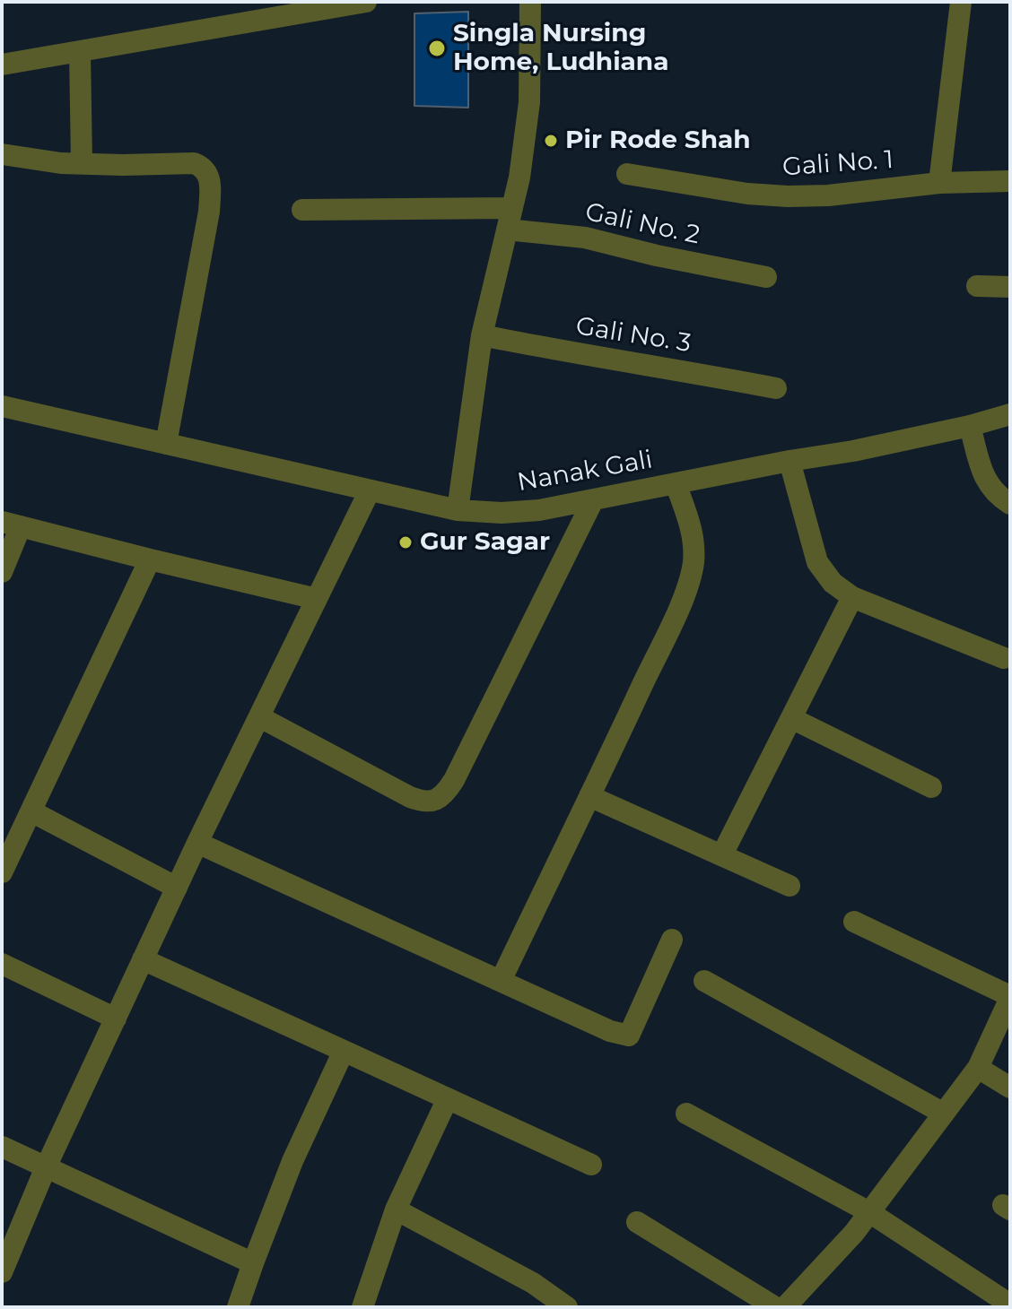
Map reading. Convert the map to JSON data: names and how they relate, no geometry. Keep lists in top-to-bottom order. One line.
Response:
{"streets":{"street":["Gali No. 1","Gali No. 2","Gali No. 3","Nanak Gali"]},"places":["Singla Nursing Home, Ludhiana","Pir Rode Shah","Gur Sagar"]}
